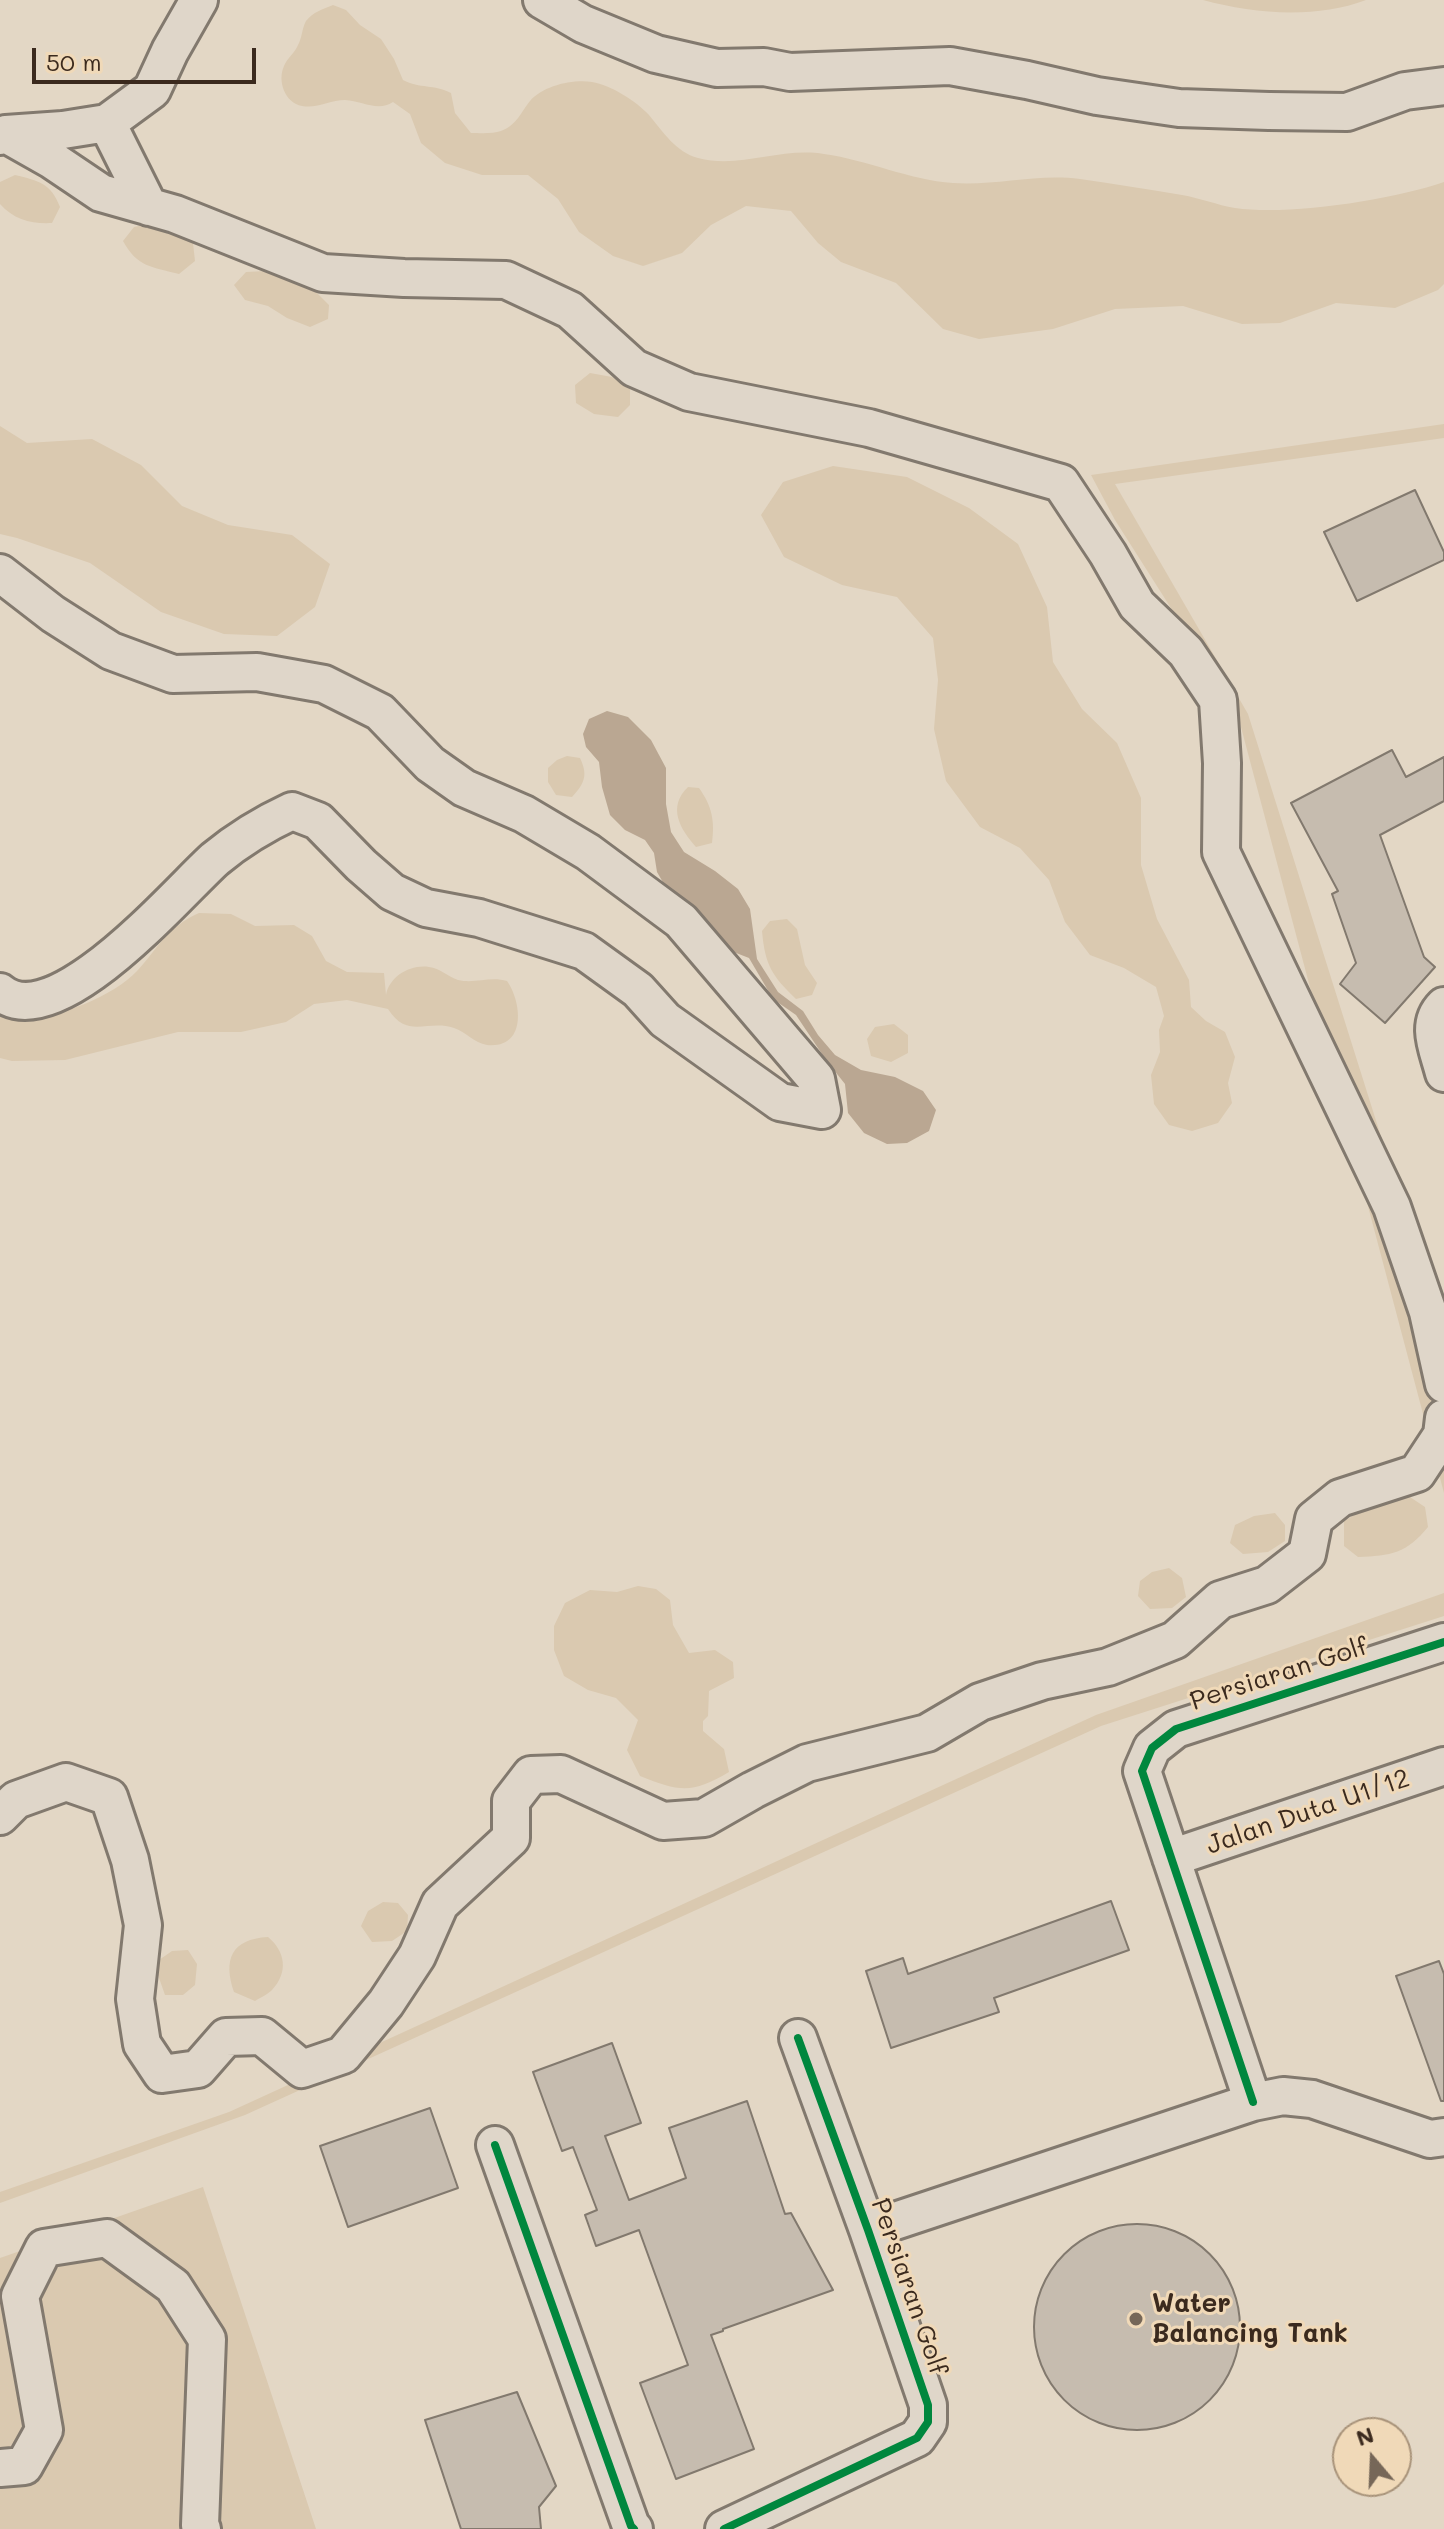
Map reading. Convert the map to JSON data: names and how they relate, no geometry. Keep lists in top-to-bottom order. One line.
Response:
{"streets":{"street":["Persiaran Golf","Jalan Duta U1/12"]},"crossings":[["Persiaran Golf","Jalan Duta U1/12"]],"places":["Water Balancing Tank"],"scale_bar":"50 m","north":"top"}
